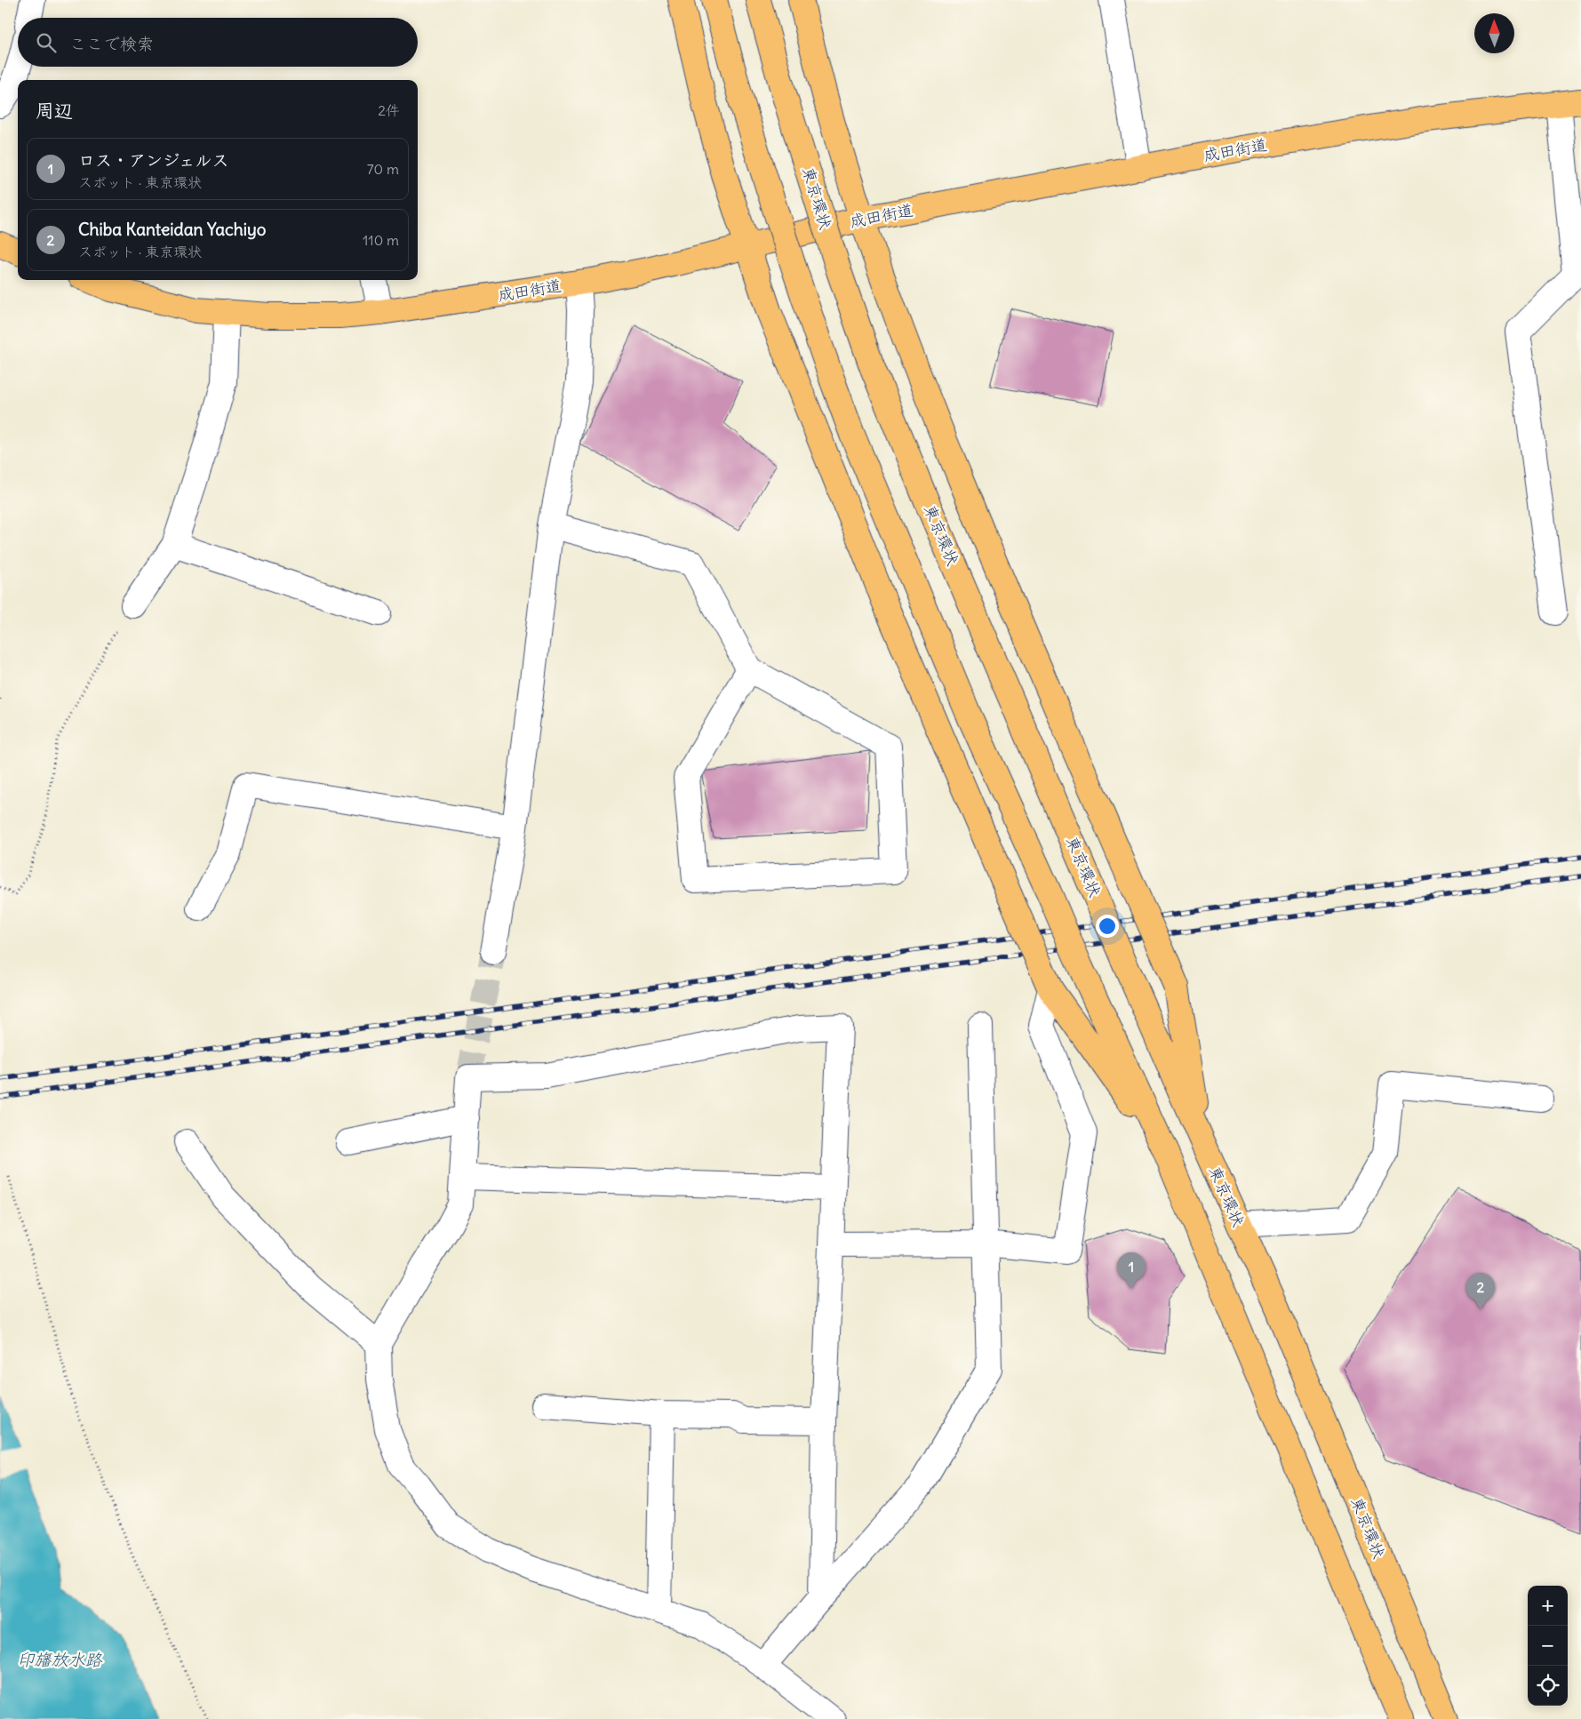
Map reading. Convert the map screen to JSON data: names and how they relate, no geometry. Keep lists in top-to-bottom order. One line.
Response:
{"streets":{"highway":["成田街道","東京環状"]},"water":["印旛放水路"],"north":"top","page":{"search":"ここで検索","heading":["周辺","2件"],"list":[{"mark":"1","name":"ロス・アンジェルス","note":"スポット · 東京環状","value":"70 m"},{"mark":"2","name":"Chiba Kanteidan Yachiyo","note":"スポット · 東京環状","value":"110 m"}],"pins":["1","2"],"map_buttons":["+","−"]}}
